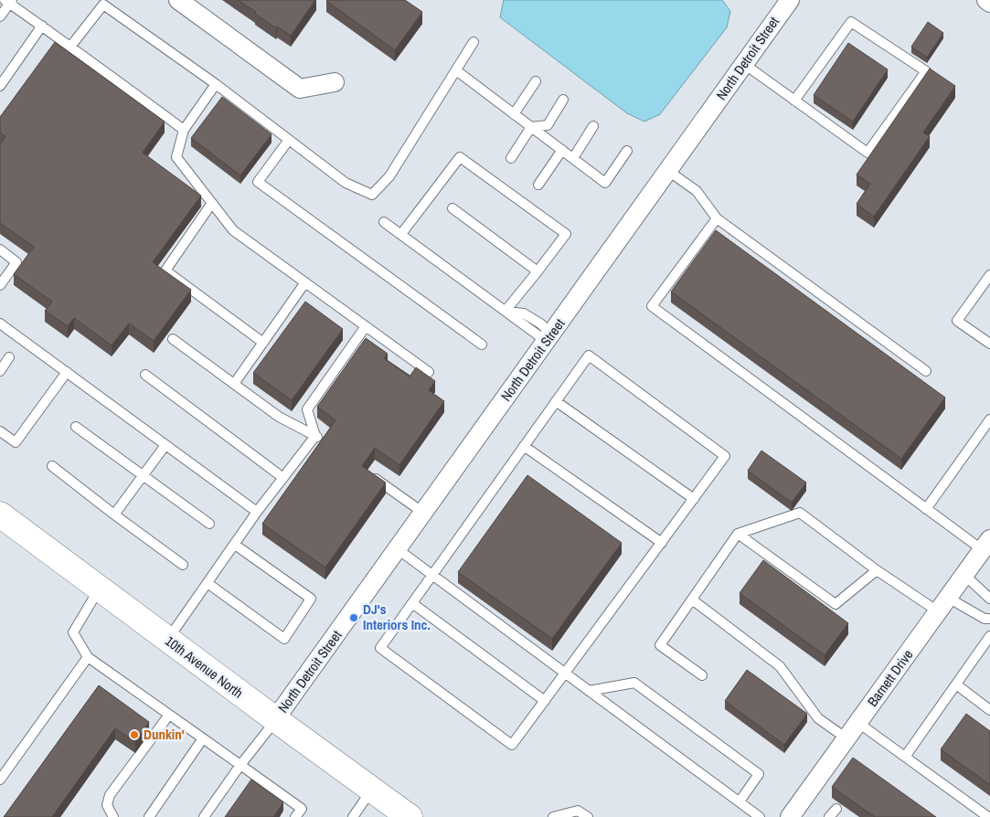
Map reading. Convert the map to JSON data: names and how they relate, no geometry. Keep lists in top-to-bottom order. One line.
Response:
{"streets":{"street":["North Detroit Street","10th Avenue North","Barnett Drive"]},"crossings":[["North Detroit Street","10th Avenue North"]],"places":["DJ's Interiors Inc.","Dunkin'"]}
